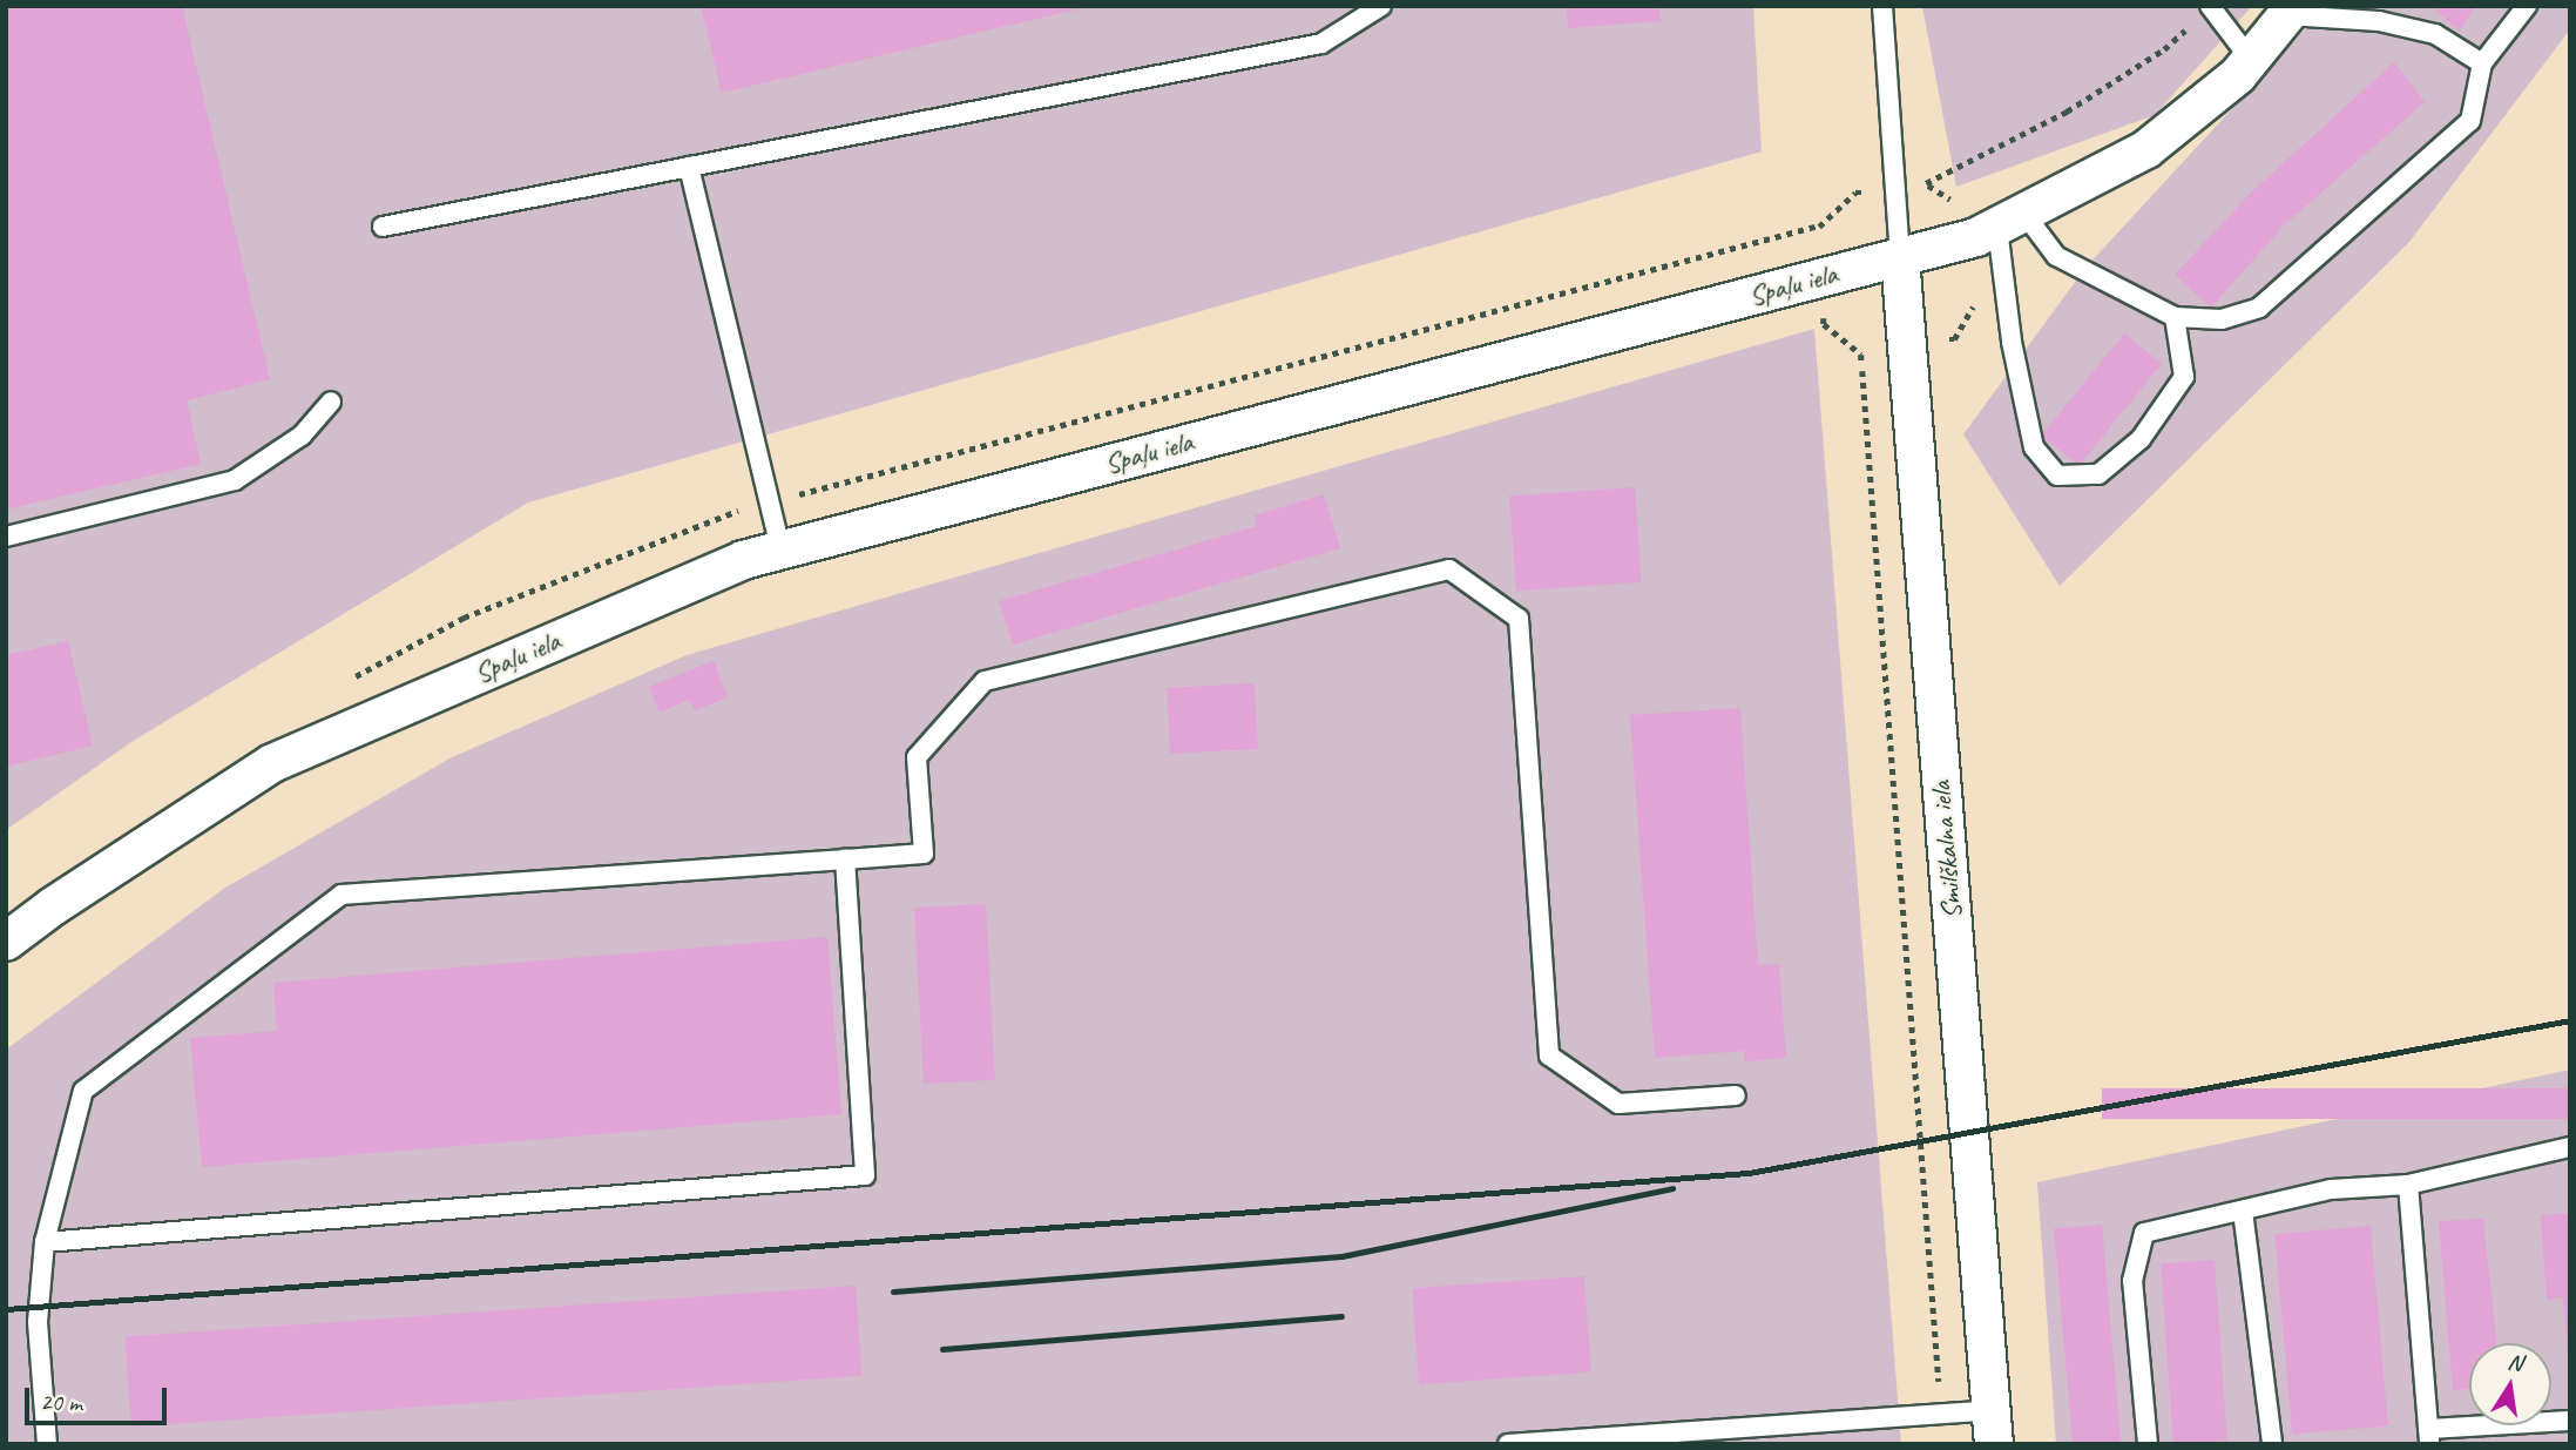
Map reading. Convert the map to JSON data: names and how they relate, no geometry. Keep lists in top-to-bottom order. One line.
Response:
{"streets":{"street":["Spaļu iela","Smilškalna iela"]},"crossings":[["Spaļu iela","Smilškalna iela"]],"scale_bar":"20 m","north":"top"}
